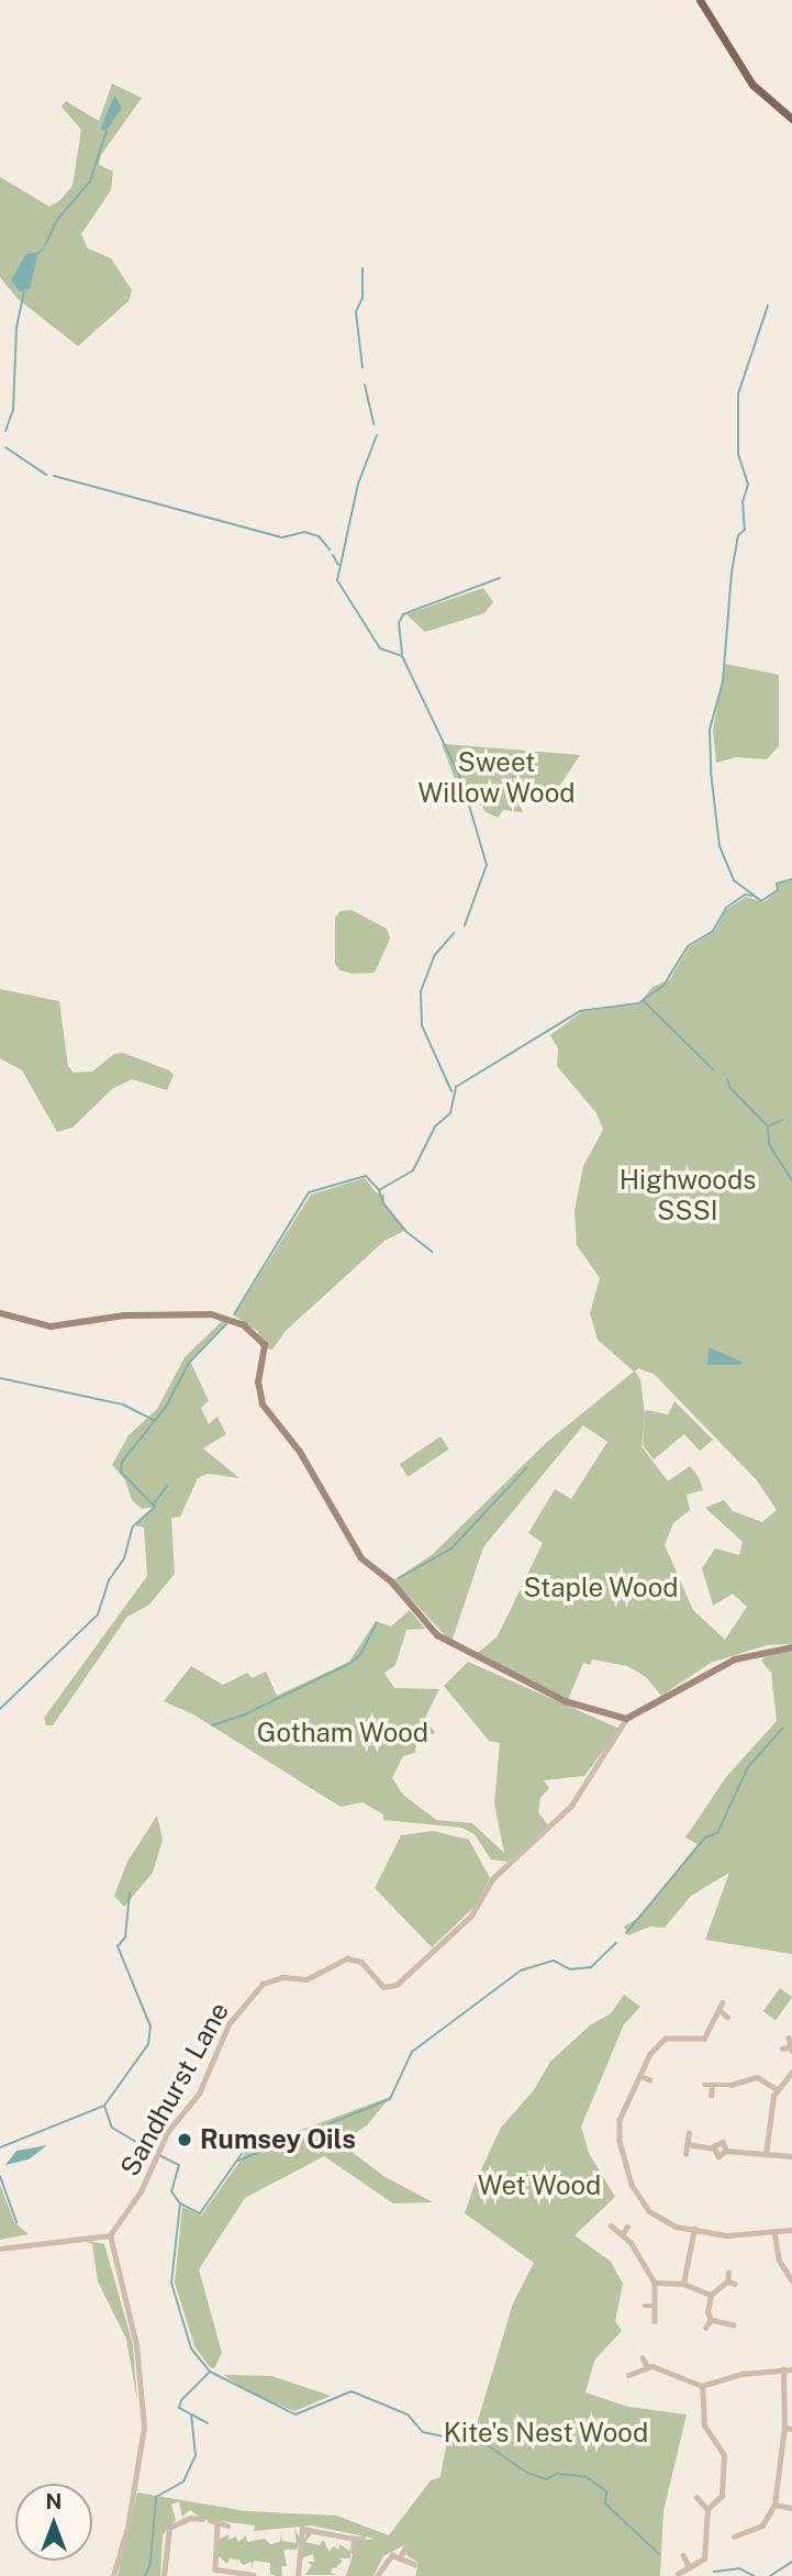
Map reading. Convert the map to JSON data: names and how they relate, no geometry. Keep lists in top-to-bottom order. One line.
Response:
{"streets":{"street":["Sandhurst Lane"]},"parks":["Sweet Willow Wood","Highwoods SSSI","Staple Wood","Gotham Wood","Wet Wood","Kite's Nest Wood"],"places":["Rumsey Oils"],"north":"top"}
